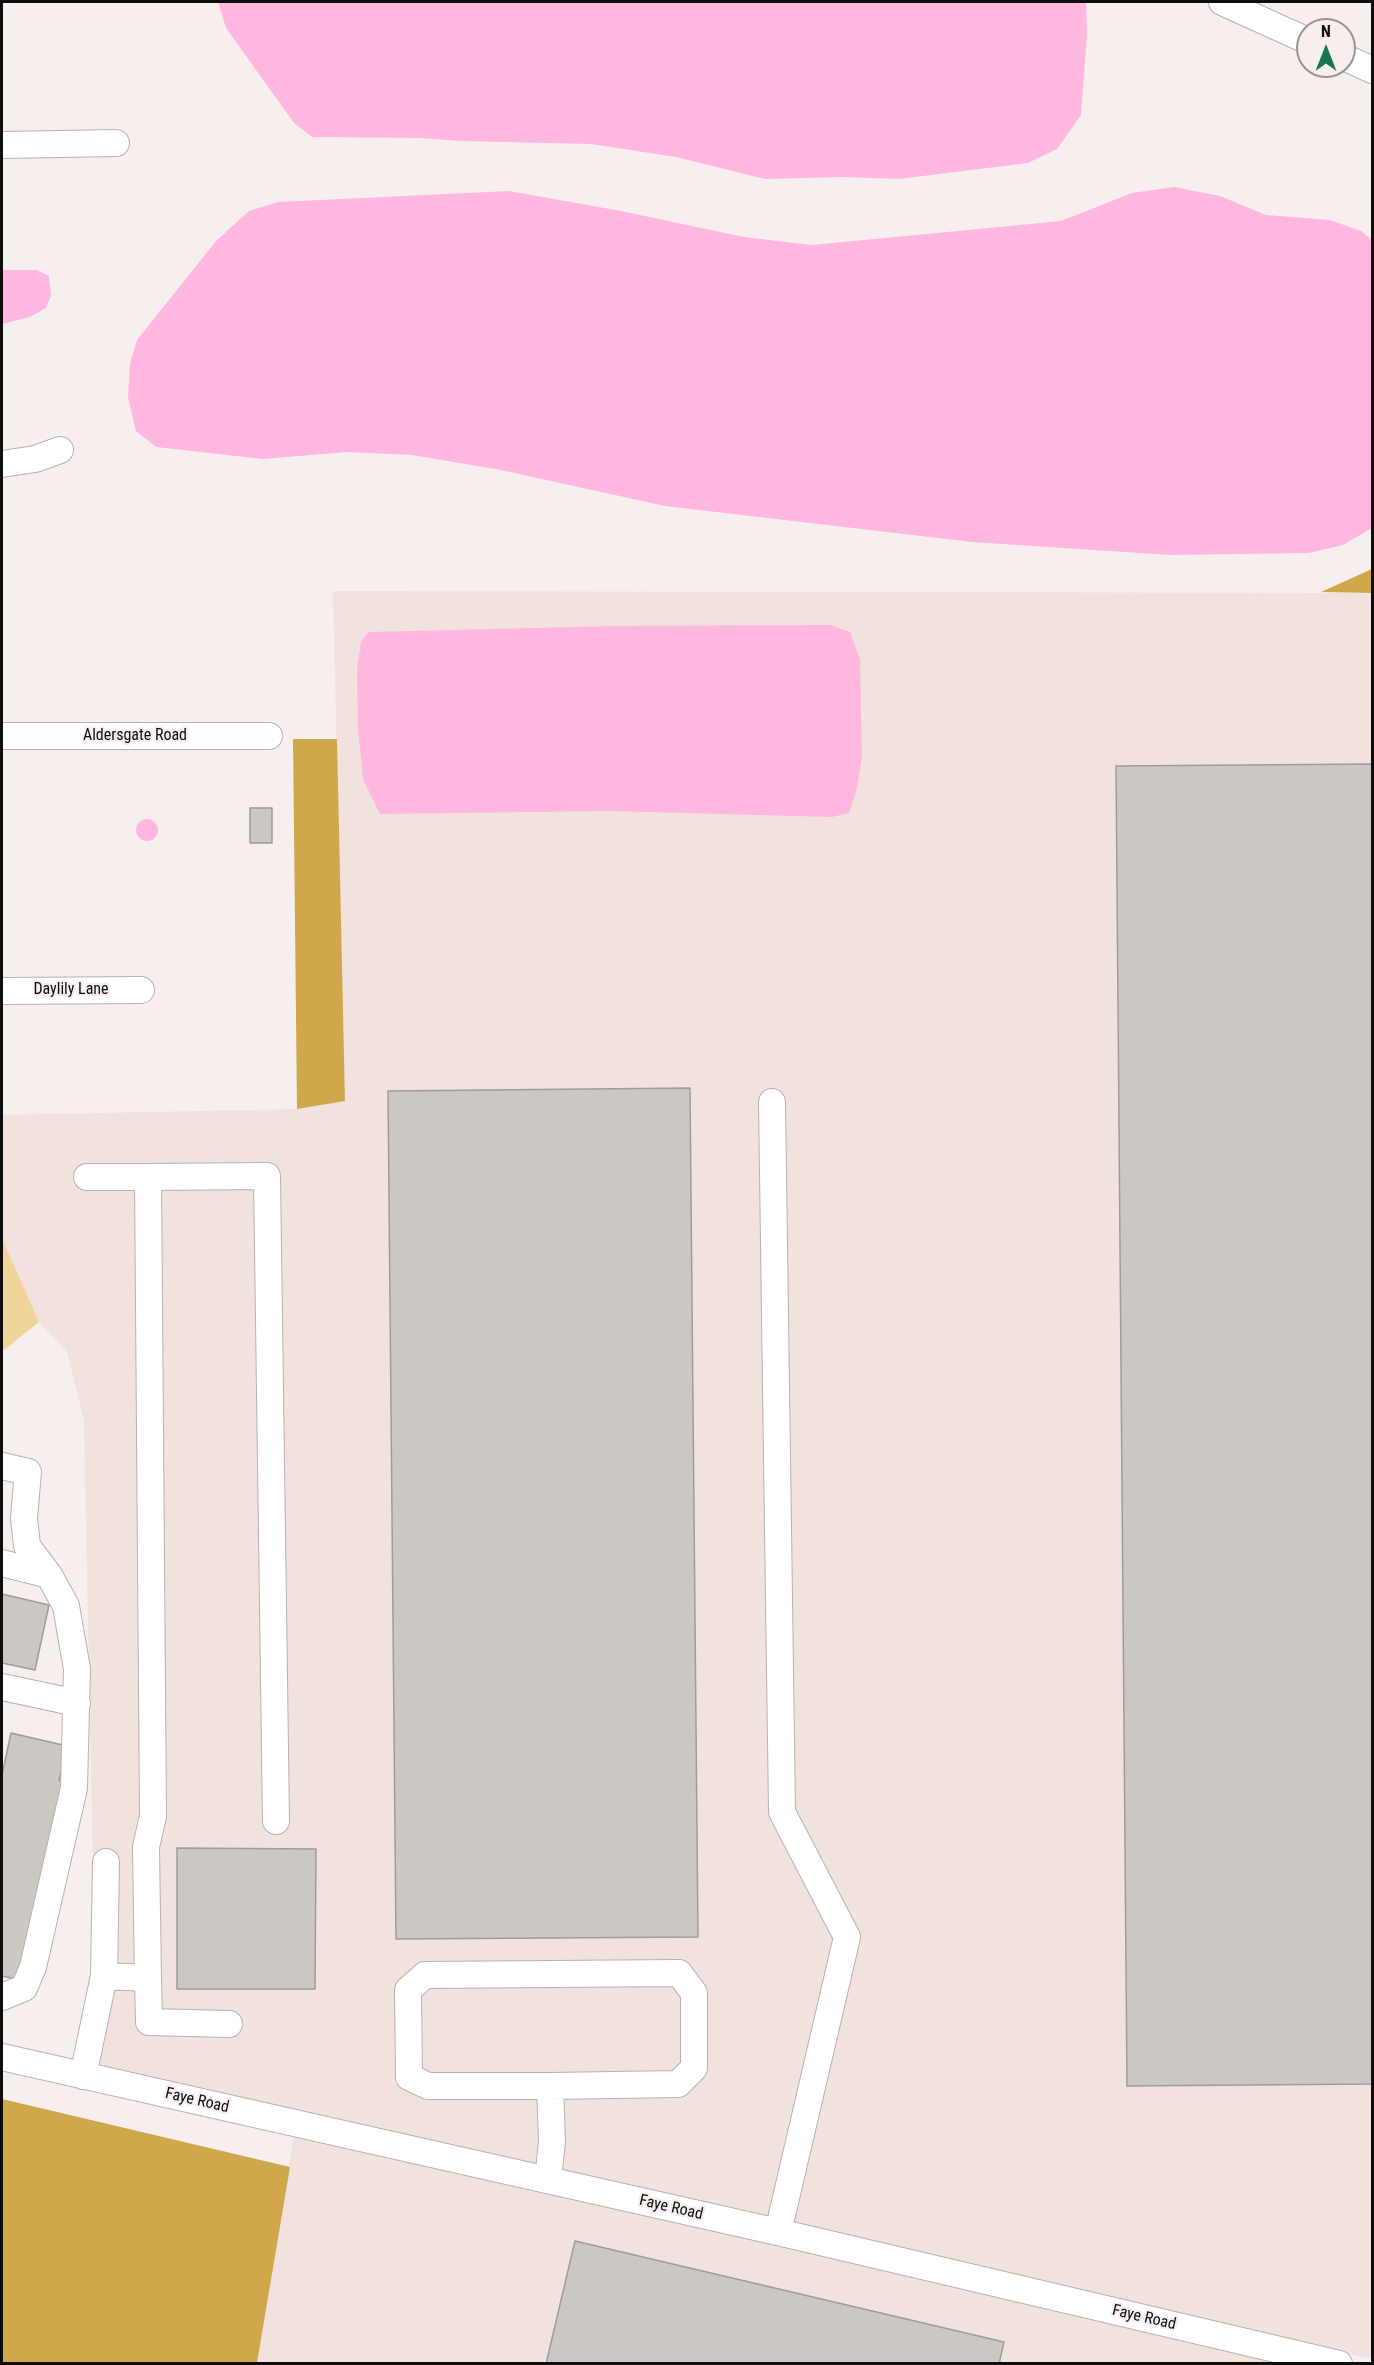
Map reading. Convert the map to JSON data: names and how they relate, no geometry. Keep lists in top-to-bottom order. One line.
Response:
{"streets":{"street":["Aldersgate Road","Daylily Lane","Faye Road"]},"north":"top"}
